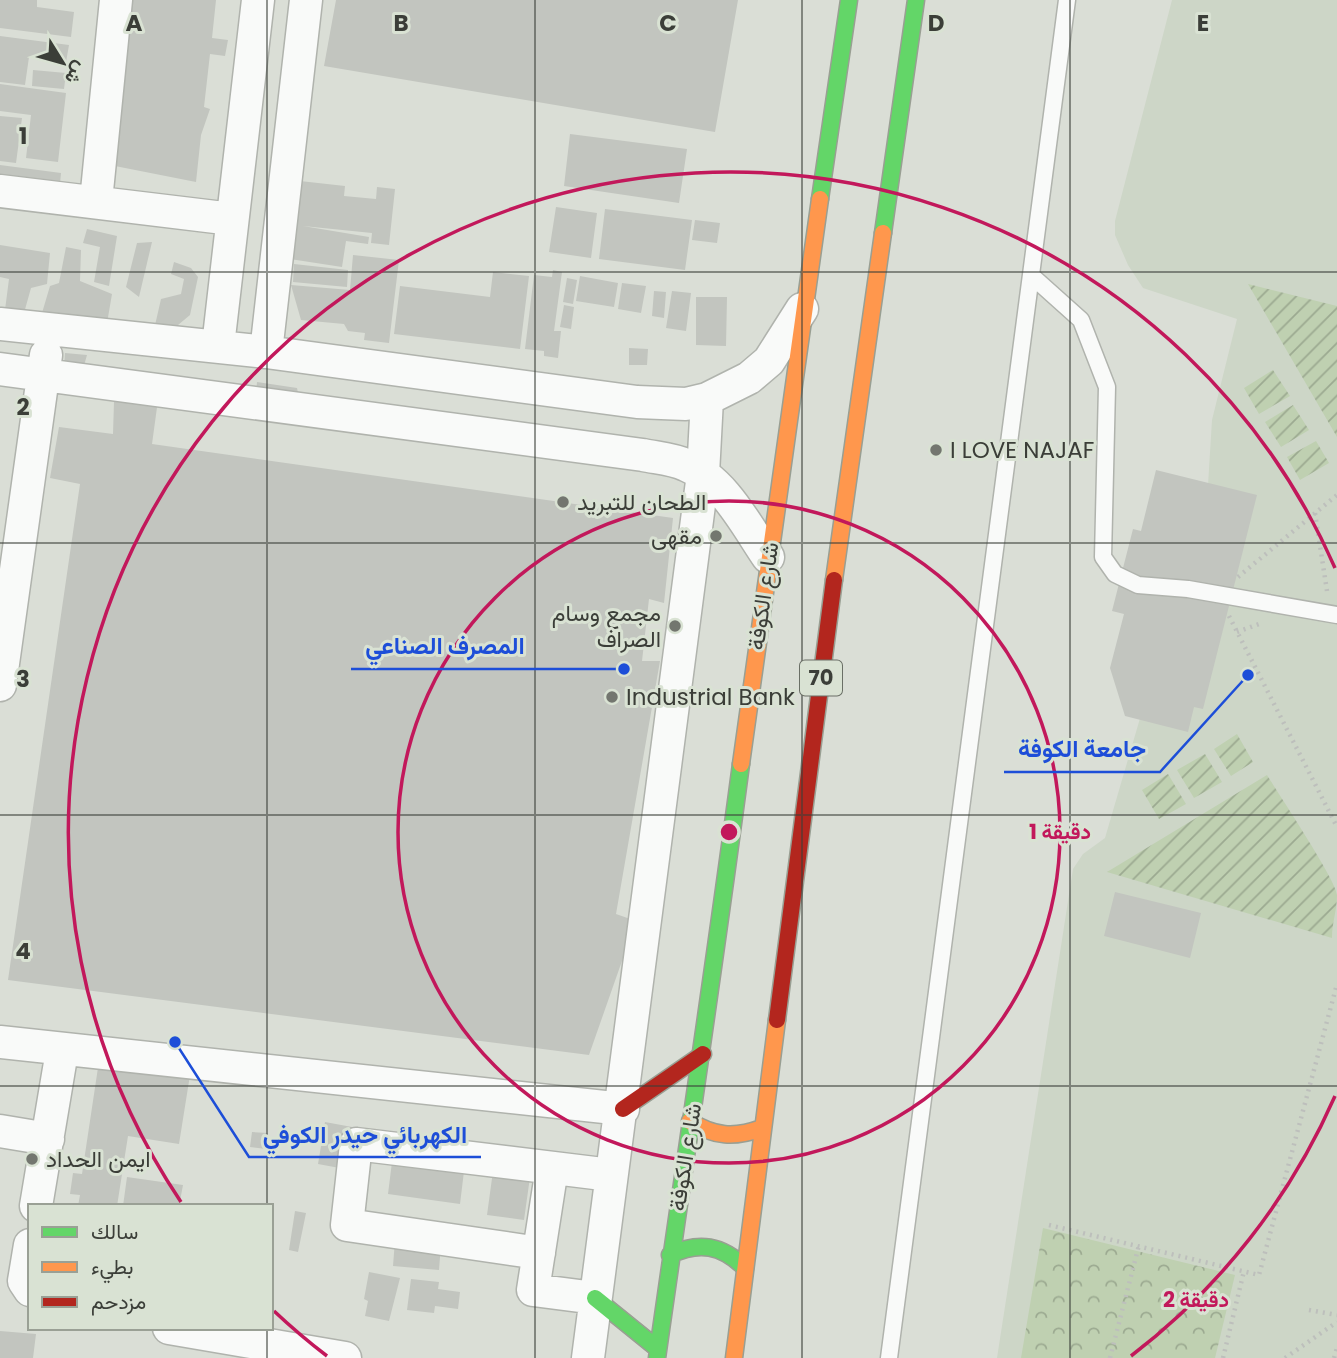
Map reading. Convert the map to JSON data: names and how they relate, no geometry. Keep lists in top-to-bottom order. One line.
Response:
{"streets":{"highway":["شارع الكوفة","70"]},"places":["I LOVE NAJAF","الطحان للتبريد","مقهى","مجمع وسام الصراف","المصرف الصناعي","جامعة الكوفة","Industrial Bank","الكهربائي حيدر الكوفي","ايمن الحداد"],"legend":["سالك","بطيء","مزدحم"],"north":"bottom right","grid":{"columns":["A","B","C","D","E"],"rows":["1","2","3","4"]},"rings":["1 دقيقة","2 دقيقة"]}
